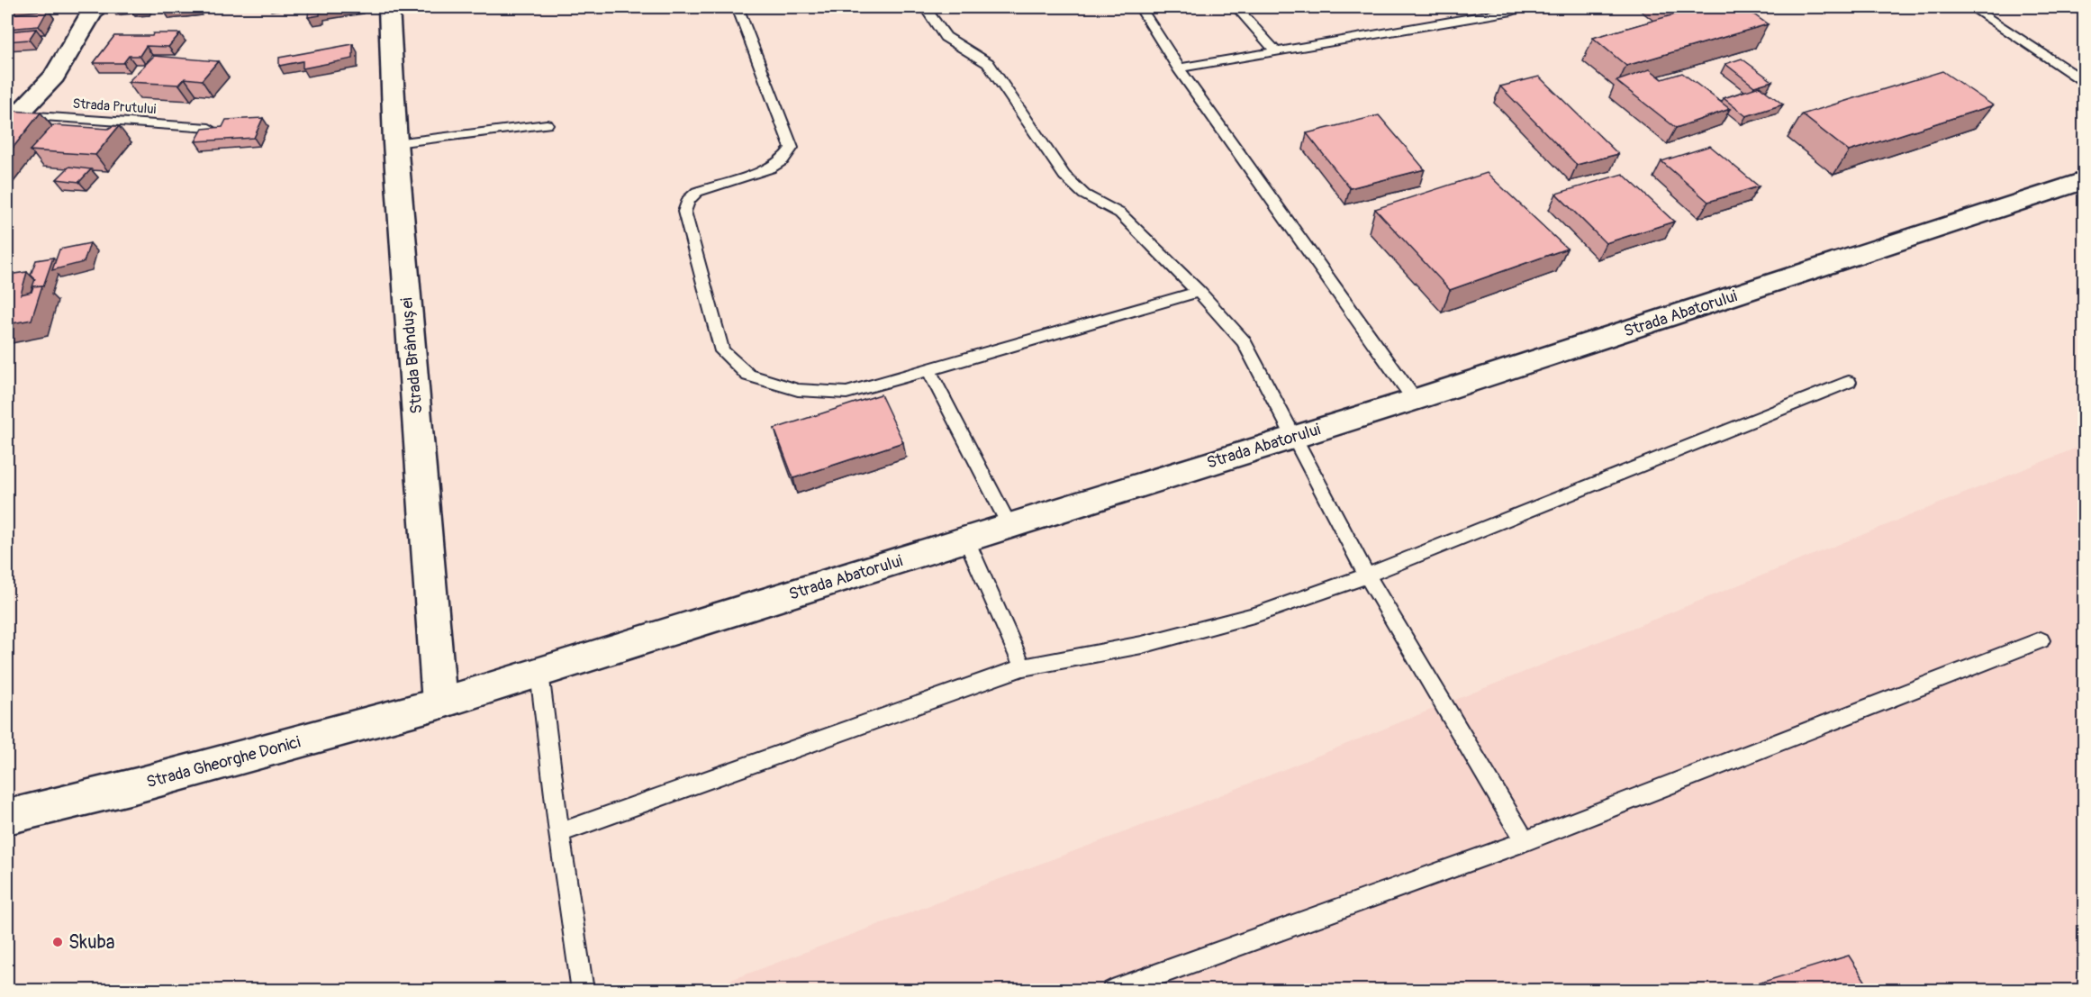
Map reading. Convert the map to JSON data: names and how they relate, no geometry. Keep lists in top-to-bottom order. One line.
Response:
{"streets":{"street":["Strada Abatorului","Strada Brândușei","Strada Gheorghe Donici"],"lane":["Strada Prutului"]},"crossings":[["Strada Abatorului","Strada Brândușei"],["Strada Abatorului","Strada Gheorghe Donici"],["Strada Brândușei","Strada Gheorghe Donici"]],"places":["Skuba"]}
